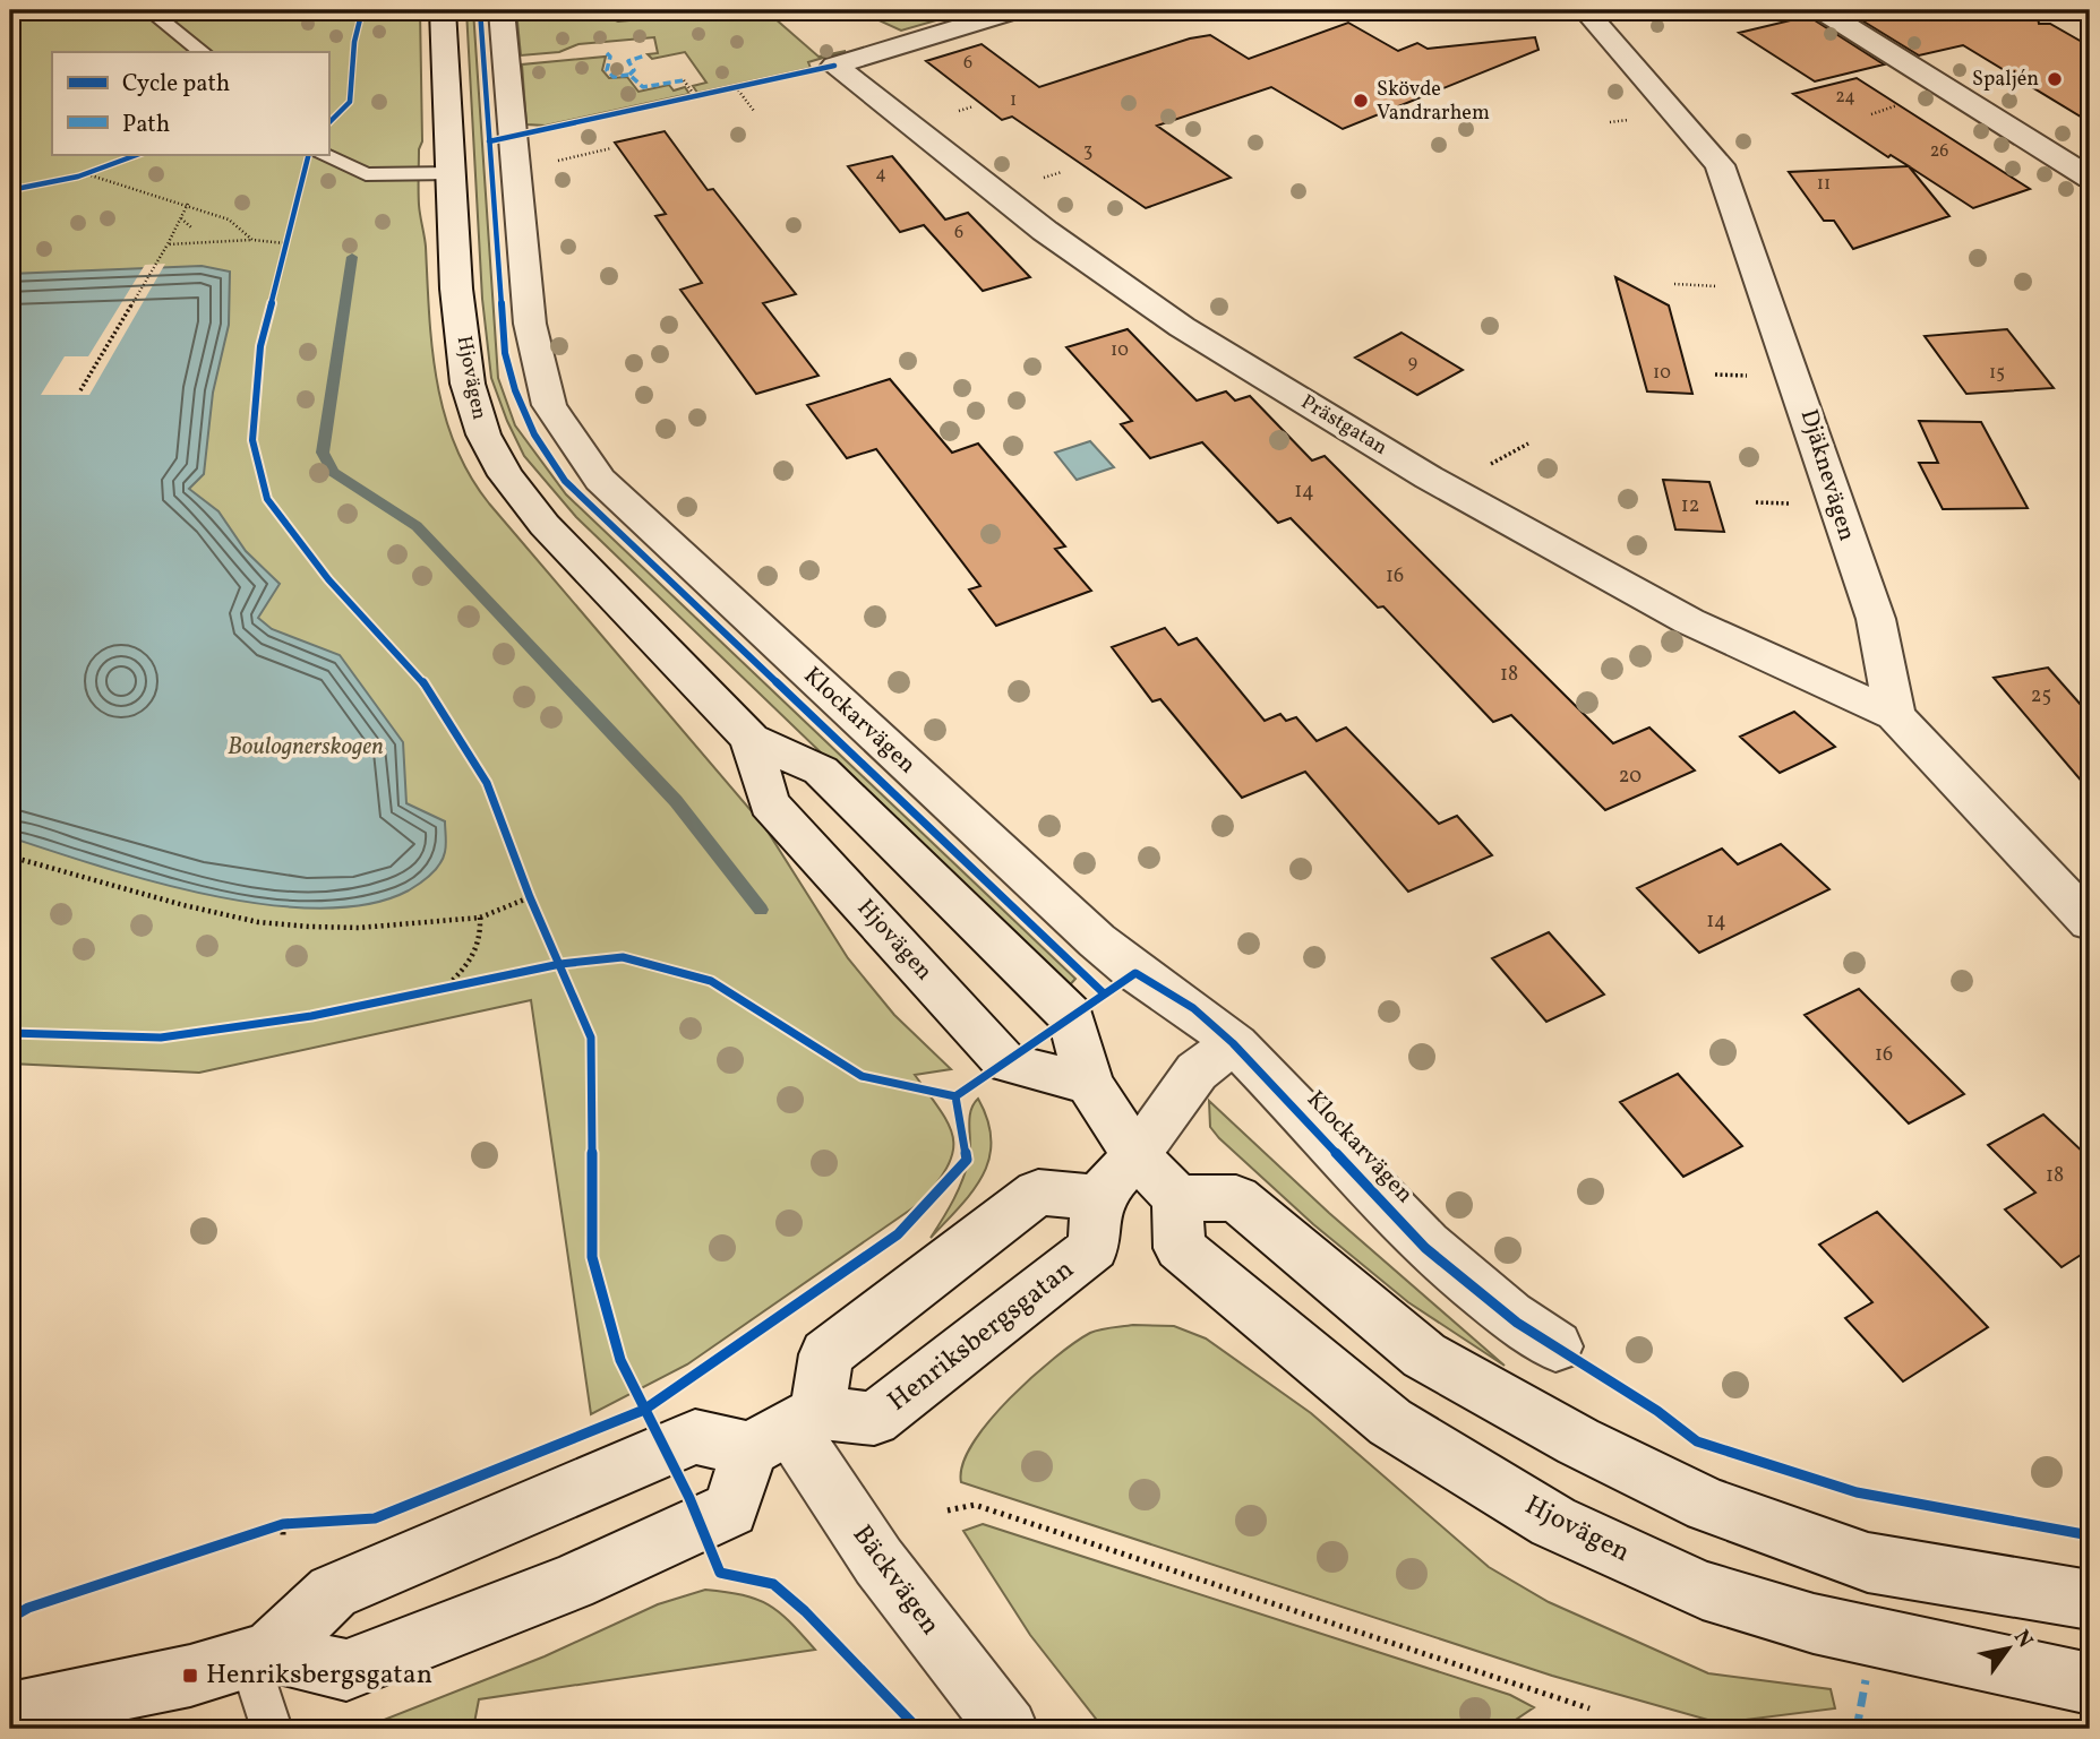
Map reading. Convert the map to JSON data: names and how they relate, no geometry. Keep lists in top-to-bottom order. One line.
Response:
{"streets":{"street":["Hjovägen","Prästgatan","Djäknevägen","Klockarvägen","Henriksbergsgatan","Bäckvägen"]},"crossings":[["Prästgatan","Djäknevägen"],["Henriksbergsgatan","Bäckvägen"]],"parks":["Boulognerskogen"],"places":{"other":["Spaljén","Skövde Vandrarhem"],"transit":["Henriksbergsgatan"]},"house_numbers":["6","24","1","3","26","4","11","6","10","9","10","15","14","12","16","18","25","20","14","16","18"],"legend":["Cycle path","Path"],"north":"top right"}
